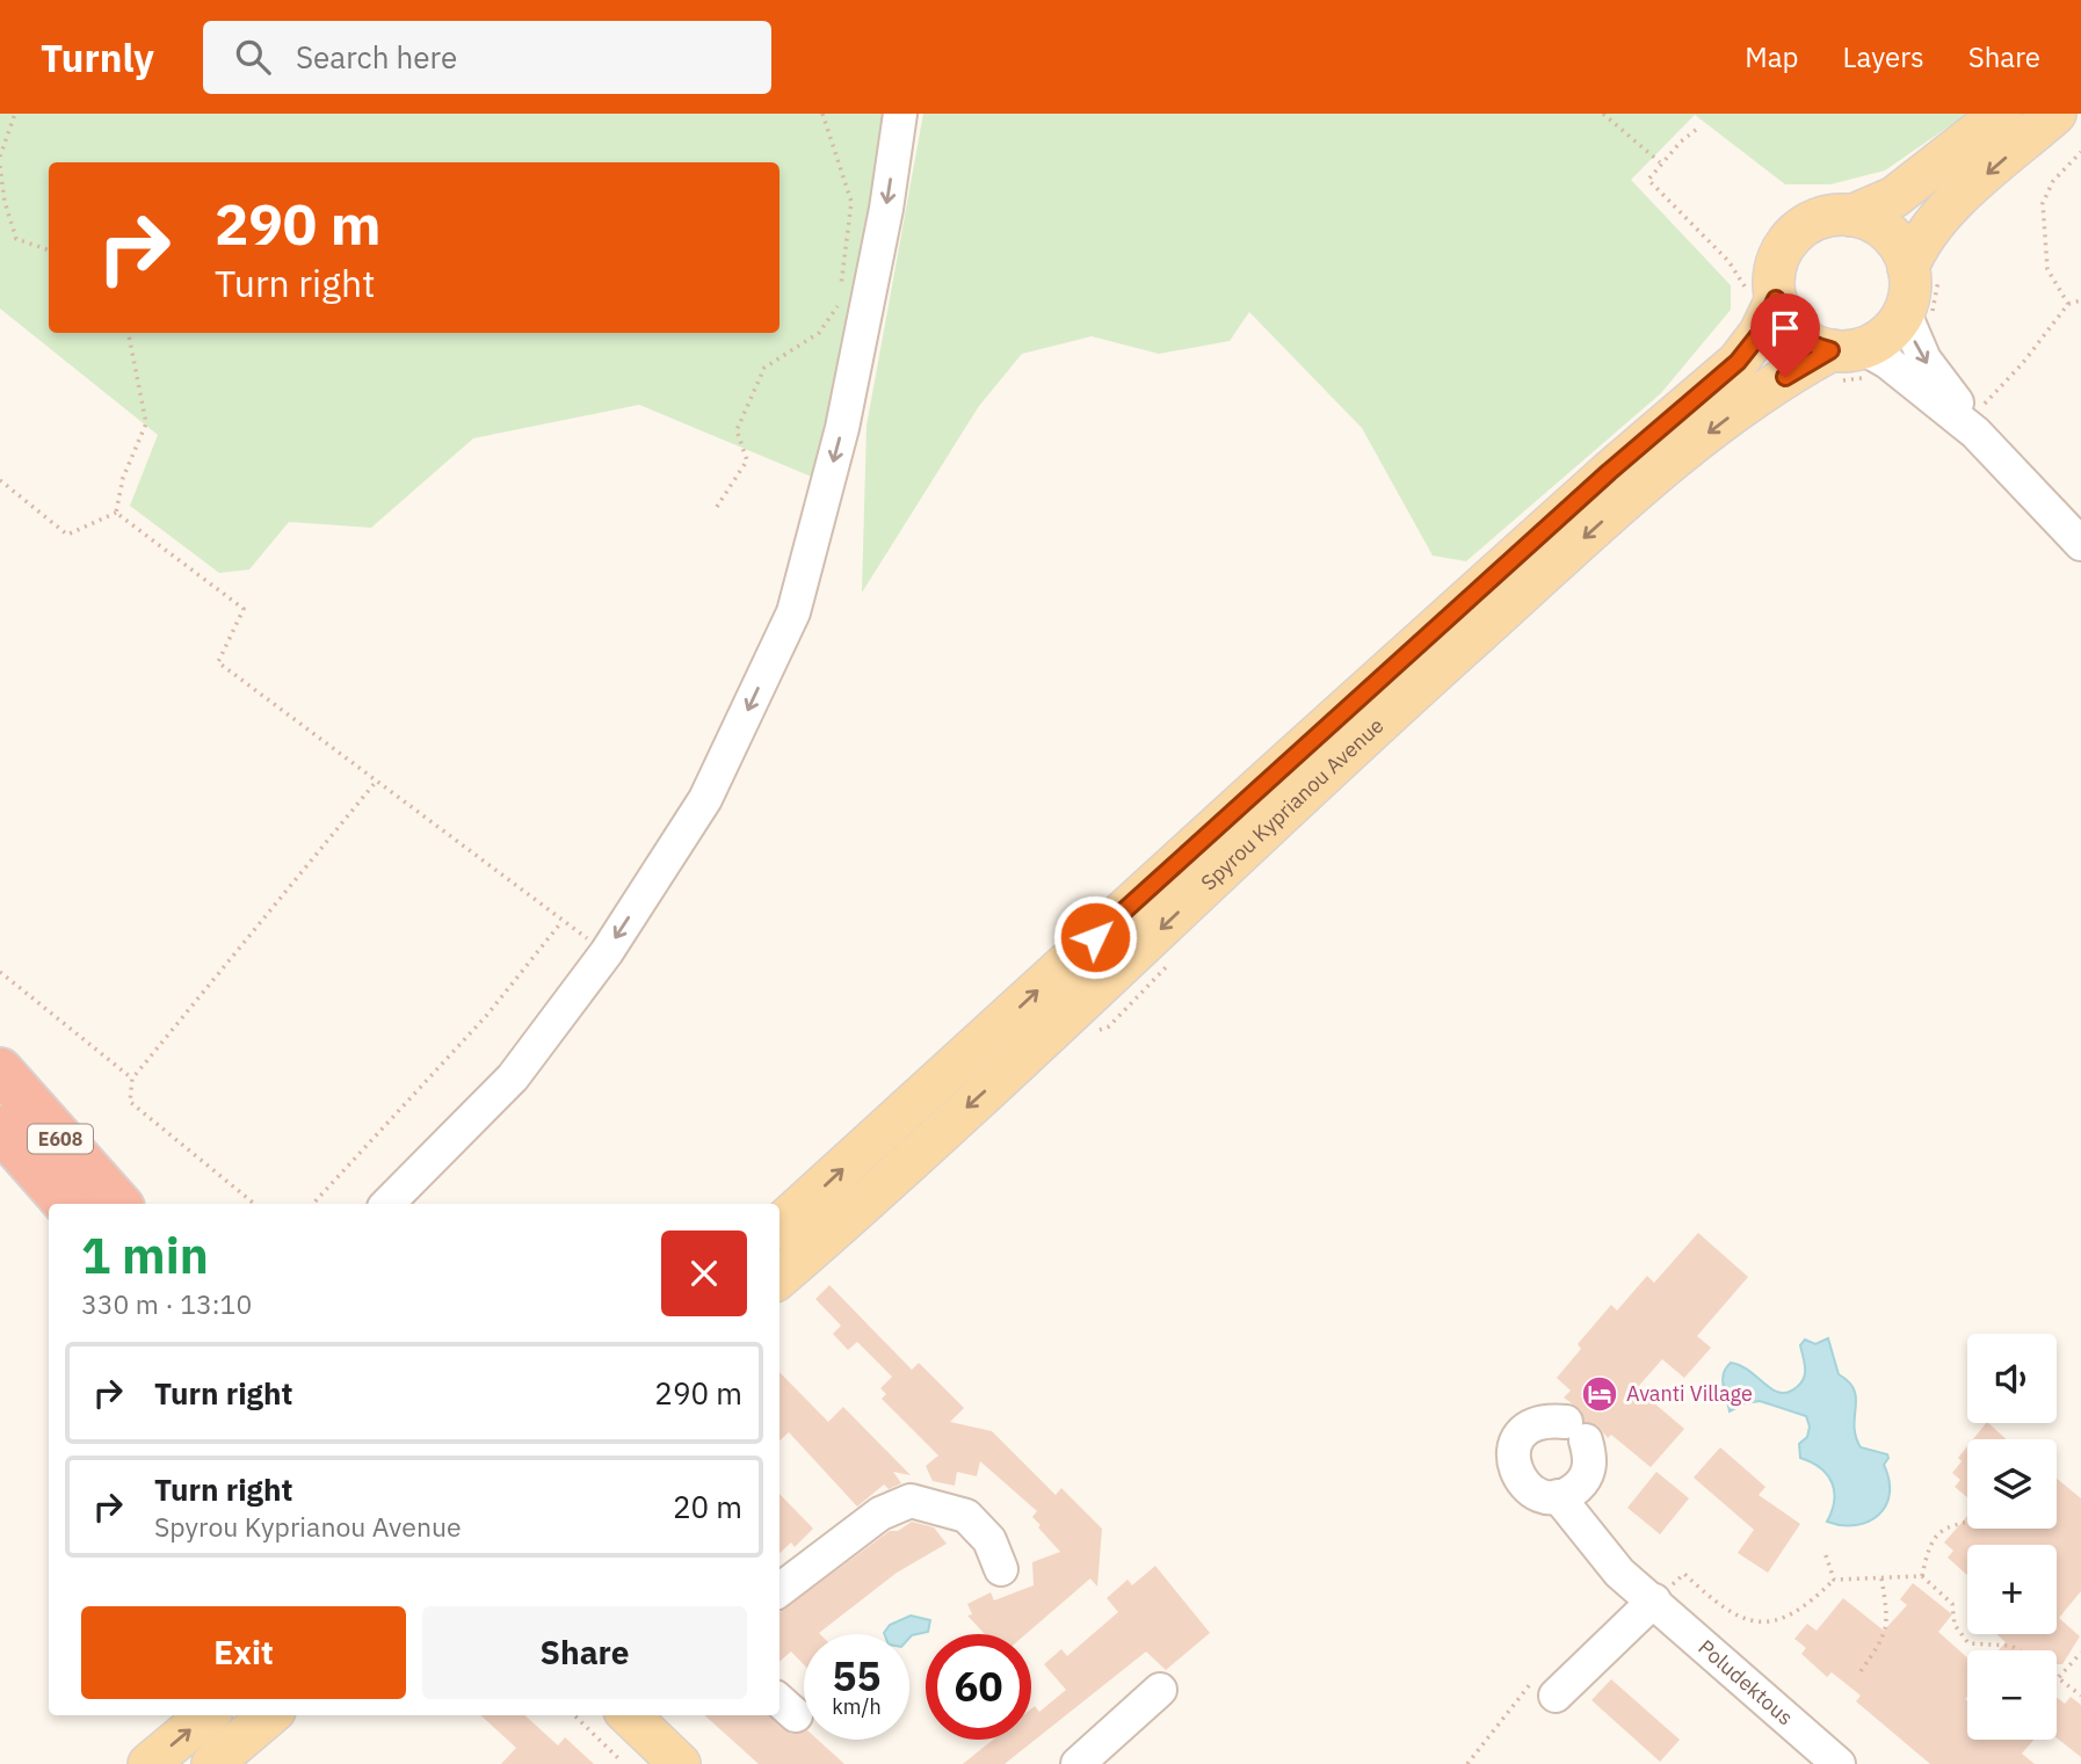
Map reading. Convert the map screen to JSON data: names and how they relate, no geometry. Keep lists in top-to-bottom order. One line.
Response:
{"streets":{"highway":["E608"],"main road":["Spyrou Kyprianou Avenue"],"street":["Poludektous"]},"places":{"hotel":["Avanti Village"]},"page":{"header":"Turnly","search":"Search here","nav":["Map","Layers","Share"],"turn":["290 m","Turn right"],"heading":["1 min","330 m · 13:10"],"map_buttons":["+","−"],"list":[{"name":"Turn right","value":"290 m"},{"name":"Turn right","note":"Spyrou Kyprianou Avenue","value":"20 m"}],"buttons":["Exit","Share"],"speed":"55 km/h","limit":"60"}}
